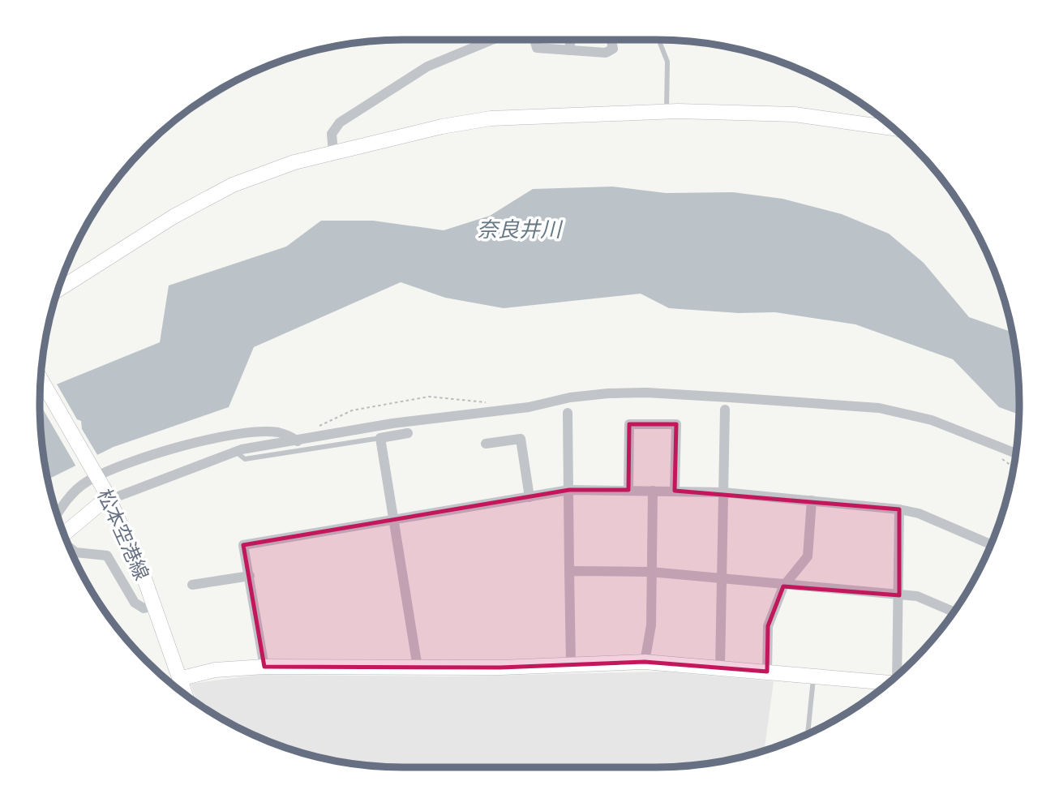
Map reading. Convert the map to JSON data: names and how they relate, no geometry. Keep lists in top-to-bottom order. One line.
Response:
{"streets":{"street":["松本空港線"]},"water":["奈良井川"]}
